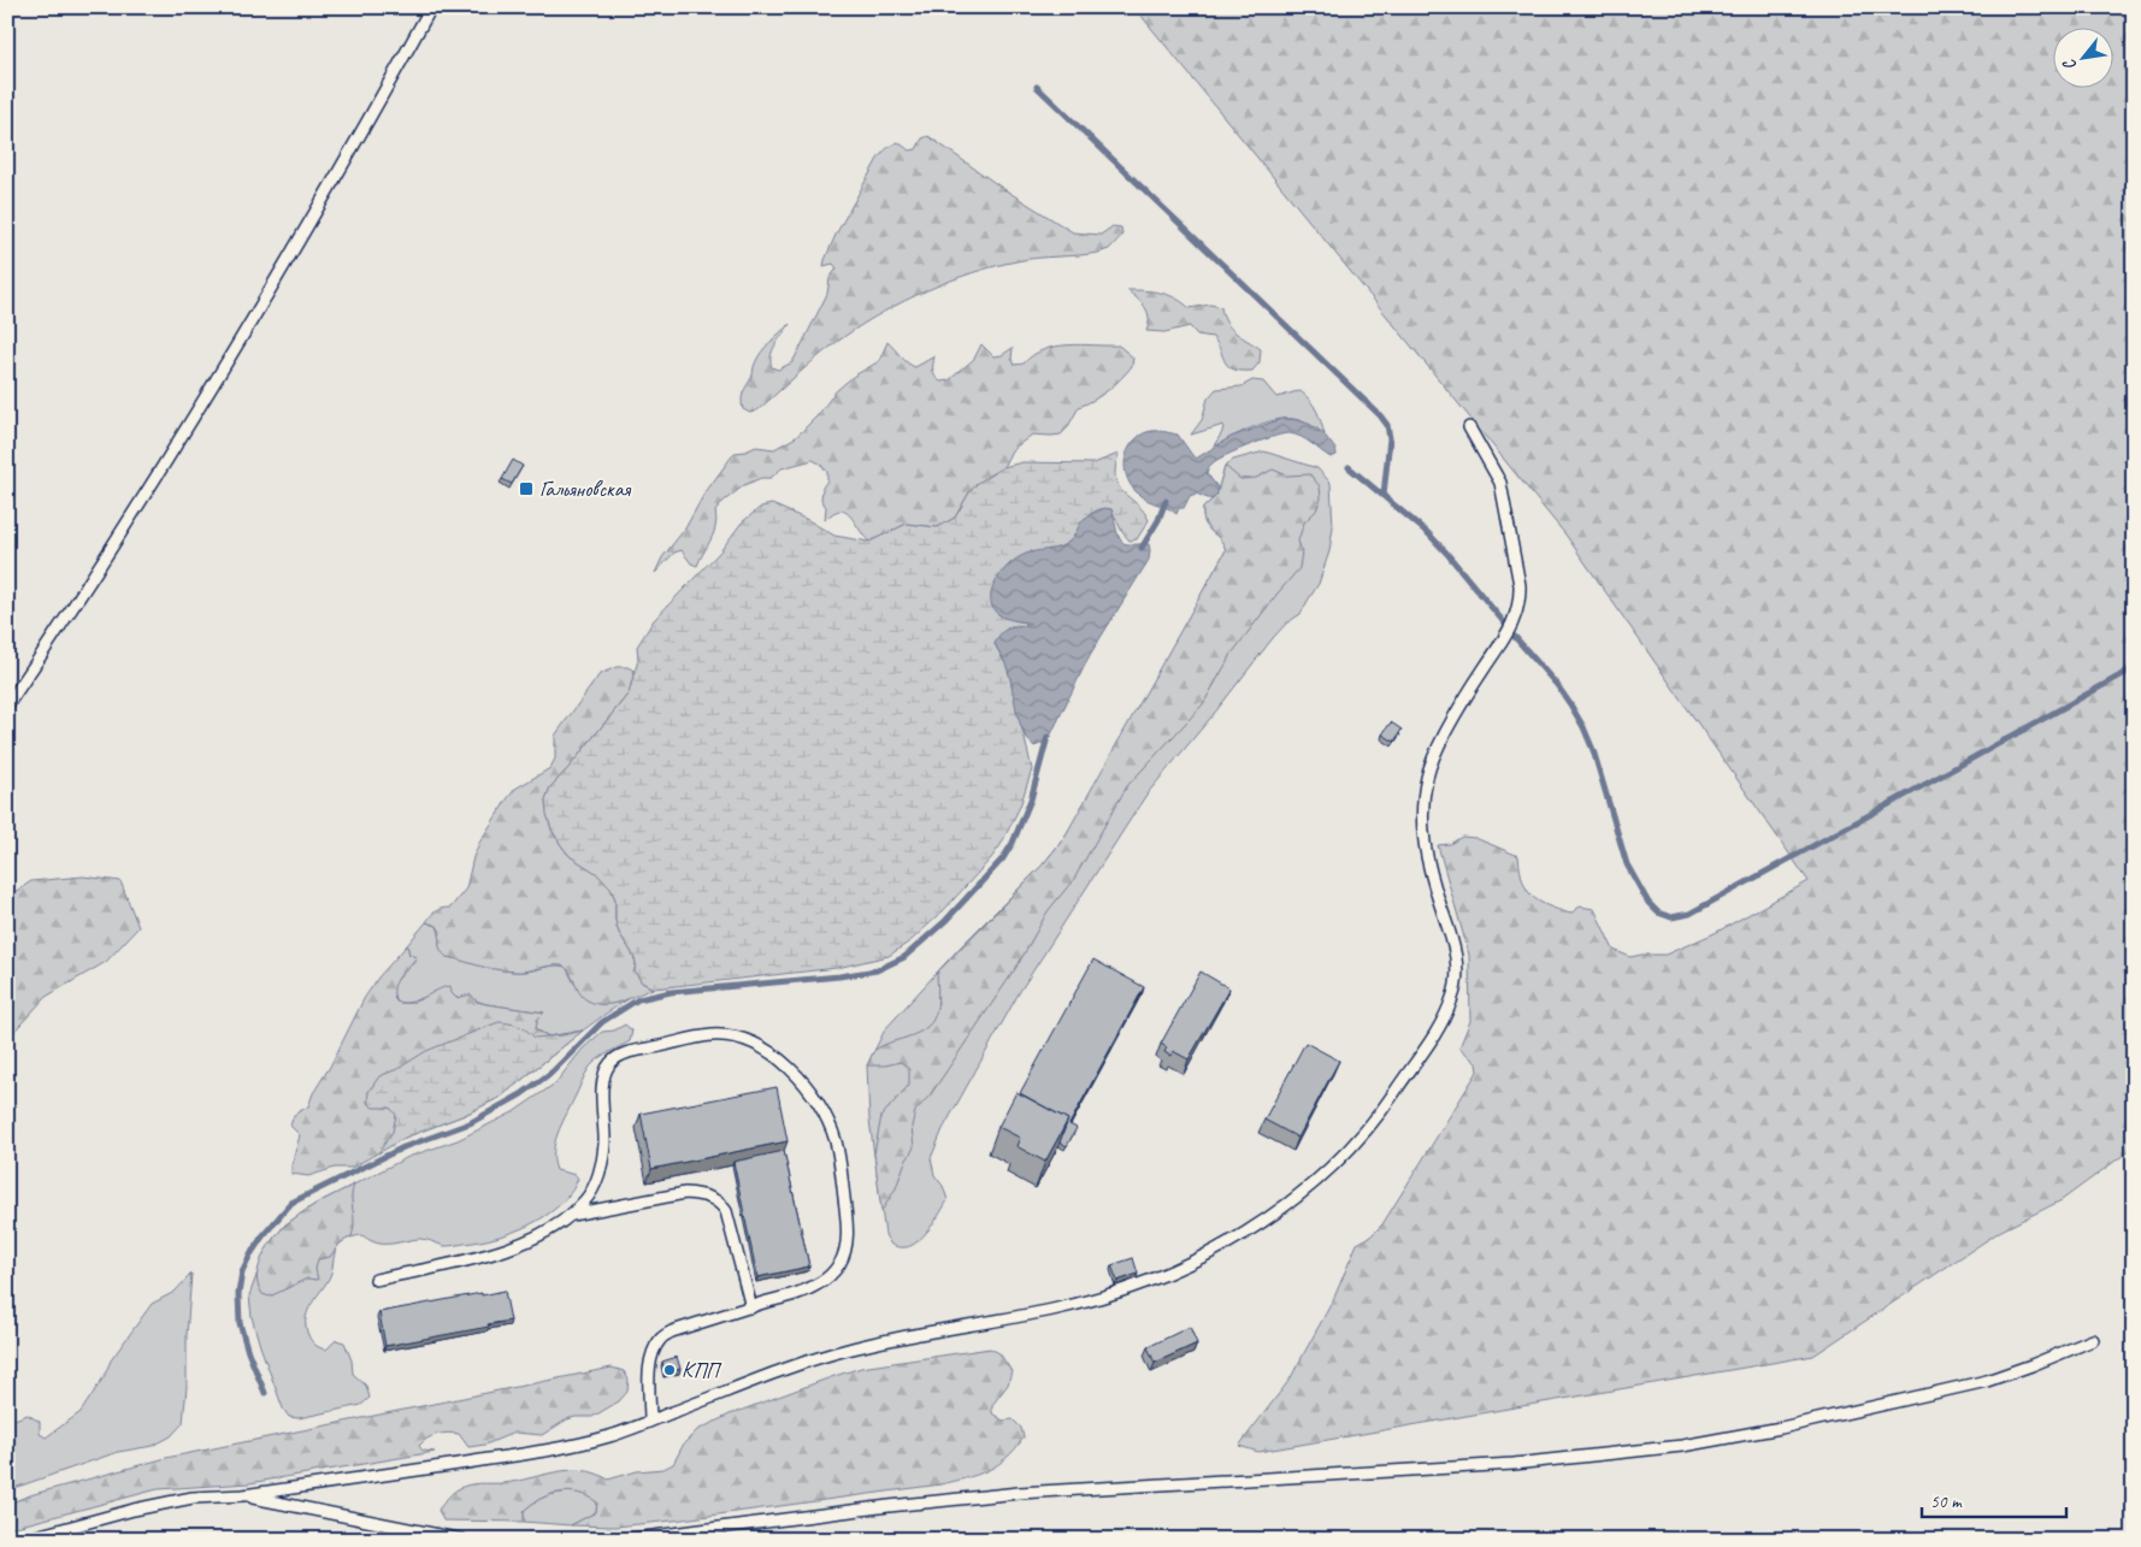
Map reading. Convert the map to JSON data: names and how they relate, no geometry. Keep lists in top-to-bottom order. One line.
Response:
{"places":{"transit":["Гальяновская"],"other":["КПП"]},"scale_bar":"50 m","north":"bottom left"}
